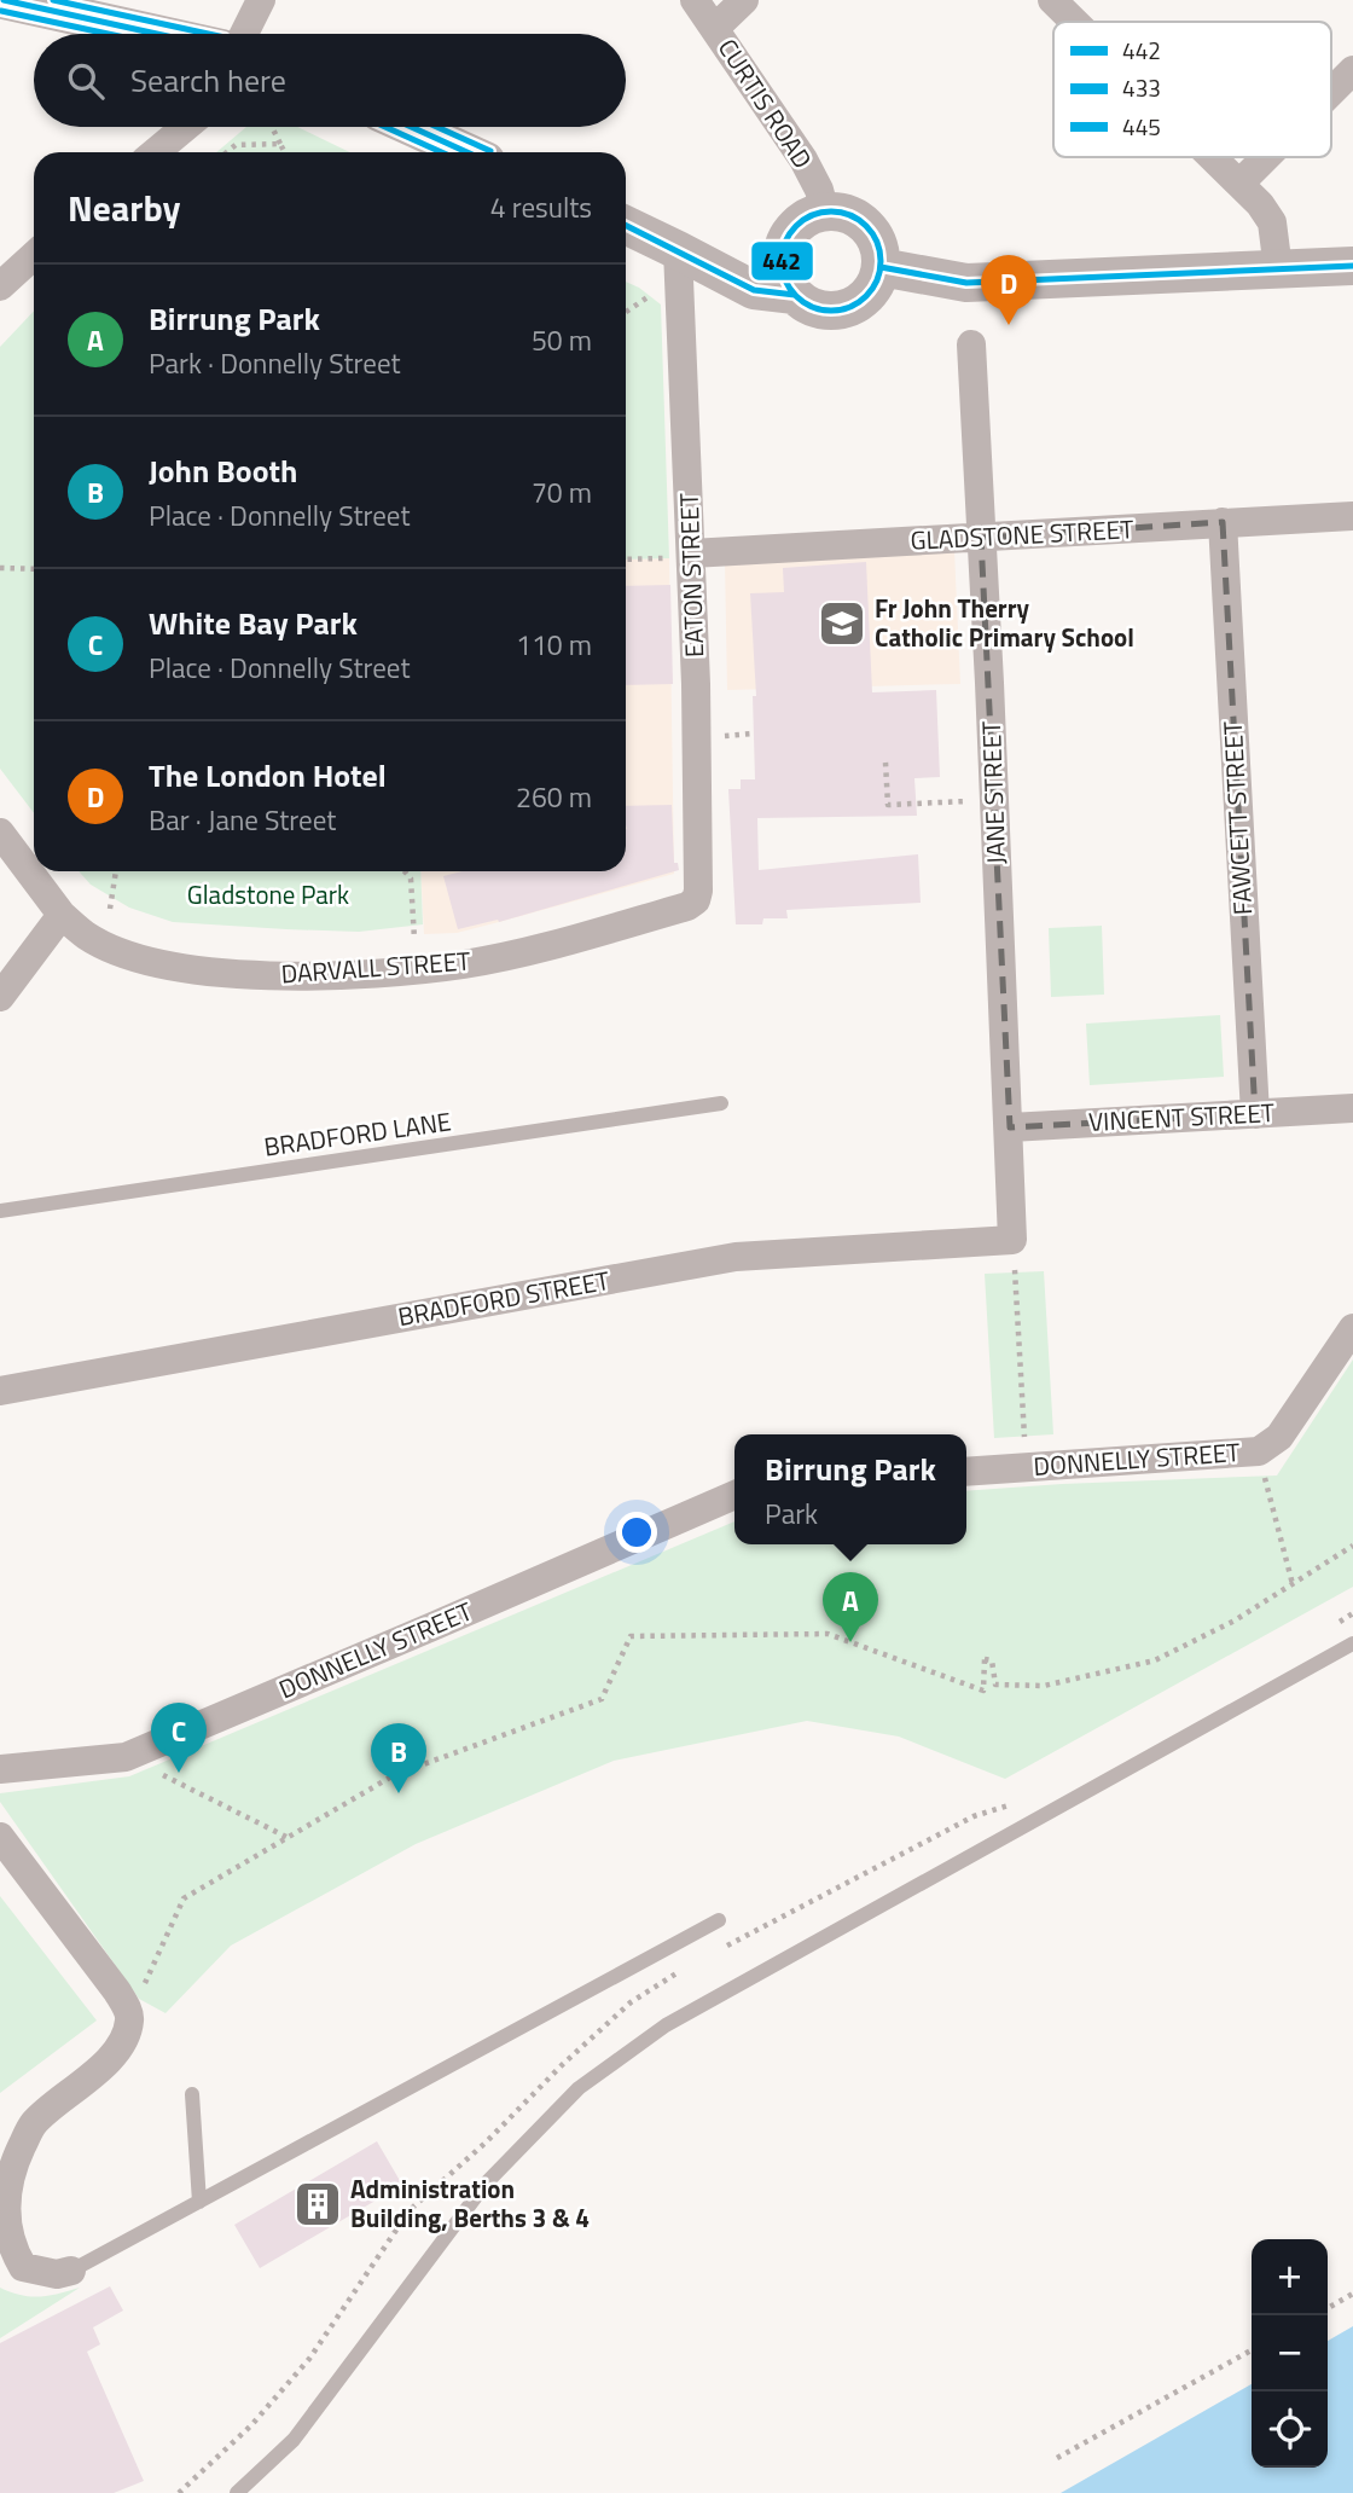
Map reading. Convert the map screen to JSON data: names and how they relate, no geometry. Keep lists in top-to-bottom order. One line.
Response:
{"streets":{"street":["CURTIS ROAD","GLADSTONE STREET","EATON STREET","JANE STREET","FAWCETT STREET","DARVALL STREET","VINCENT STREET","BRADFORD STREET","DONNELLY STREET"],"lane":["BRADFORD LANE"]},"crossings":[["GLADSTONE STREET","EATON STREET"],["GLADSTONE STREET","JANE STREET"],["GLADSTONE STREET","FAWCETT STREET"],["EATON STREET","DARVALL STREET"],["JANE STREET","VINCENT STREET"],["JANE STREET","BRADFORD STREET"],["FAWCETT STREET","VINCENT STREET"]],"parks":["Gladstone Park"],"places":{"school or university":["Fr John Therry Catholic Primary School"],"building":["Administration Building, Berths 3 & 4"]},"lines":["transit line 442","transit line 445","transit line 433"],"legend":["442","433","445"],"page":{"search":"Search here","heading":["Nearby","4 results"],"pins":["D","A","C","B"],"list":[{"mark":"A","name":"Birrung Park","note":"Park · Donnelly Street","value":"50 m"},{"mark":"B","name":"John Booth","note":"Place · Donnelly Street","value":"70 m"},{"mark":"C","name":"White Bay Park","note":"Place · Donnelly Street","value":"110 m"},{"mark":"D","name":"The London Hotel","note":"Bar · Jane Street","value":"260 m"}],"popup":["Birrung Park","Park"],"map_buttons":["+","−"]}}
